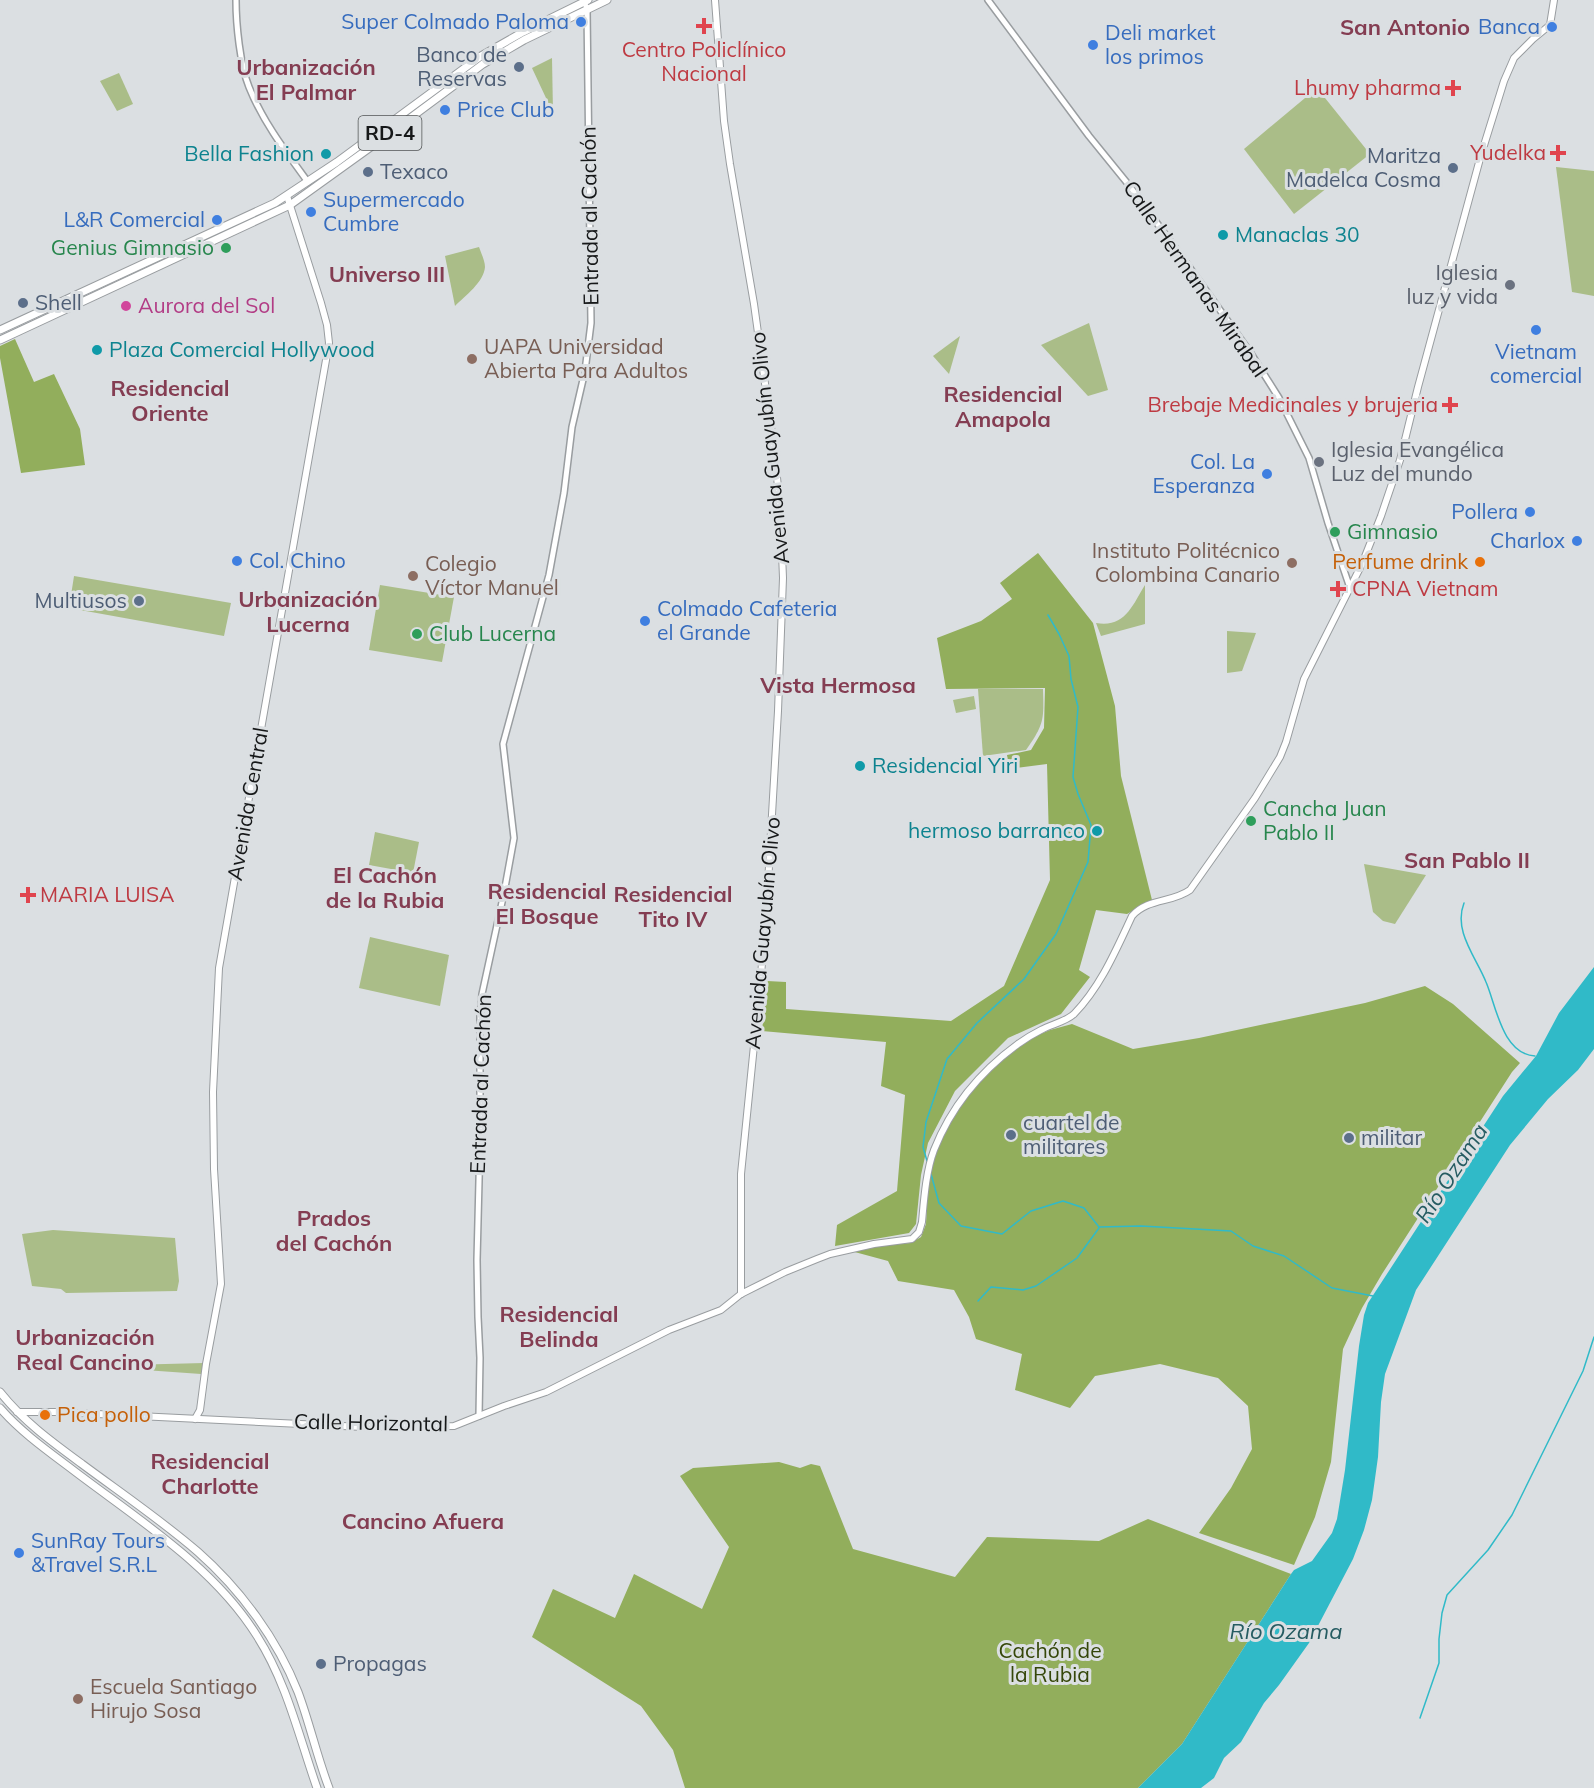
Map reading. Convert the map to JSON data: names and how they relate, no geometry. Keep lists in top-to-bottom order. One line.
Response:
{"streets":{"main road":["RD-4","Avenida Guayubín Olivo","Avenida Central","Calle Horizontal"],"street":["Entrada al Cachón","Calle Hermanas Mirabal"]},"crossings":[["RD-4","Entrada al Cachón"],["RD-4","Avenida Central"],["Entrada al Cachón","Calle Horizontal"],["Calle Hermanas Mirabal","Calle Horizontal"],["Avenida Guayubín Olivo","Calle Horizontal"],["Avenida Central","Calle Horizontal"]],"districts":["San Antonio","Urbanización El Palmar","Universo III","Residencial Oriente","Residencial Amapola","Urbanización Lucerna","Vista Hermosa","San Pablo II","El Cachón de la Rubia","Residencial El Bosque","Residencial Tito IV","Prados del Cachón","Residencial Belinda","Urbanización Real Cancino","Residencial Charlotte","Cancino Afuera"],"water":["Río Ozama"],"parks":["Cachón de la Rubia"],"places":{"other":["Super Colmado Paloma","Banca","Deli market los primos","Banco de Reservas","Price Club","Bella Fashion","Maritza Madelca Cosma","Texaco","Supermercado Cumbre","L&R Comercial","Manaclas 30","Genius Gimnasio","Iglesia luz y vida","Shell","Aurora del Sol","Vietnam comercial","Plaza Comercial Hollywood","UAPA Universidad Abierta Para Adultos","Iglesia Evangélica Luz del mundo","Col. La Esperanza","Pollera","Gimnasio","Charlox","Col. Chino","Perfume drink","Instituto Politécnico Colombina Canario","Colegio Víctor Manuel","Multiusos","Colmado Cafeteria el Grande","Club Lucerna","Residencial Yiri","Cancha Juan Pablo II","hermoso barranco","cuartel de militares","militar","Pica pollo","SunRay Tours &Travel S.R.L","Propagas","Escuela Santiago Hirujo Sosa"],"health":["Centro Policlínico Nacional","Lhumy pharma","Yudelka","Brebaje Medicinales y brujeria","CPNA Vietnam","MARIA LUISA"]}}
